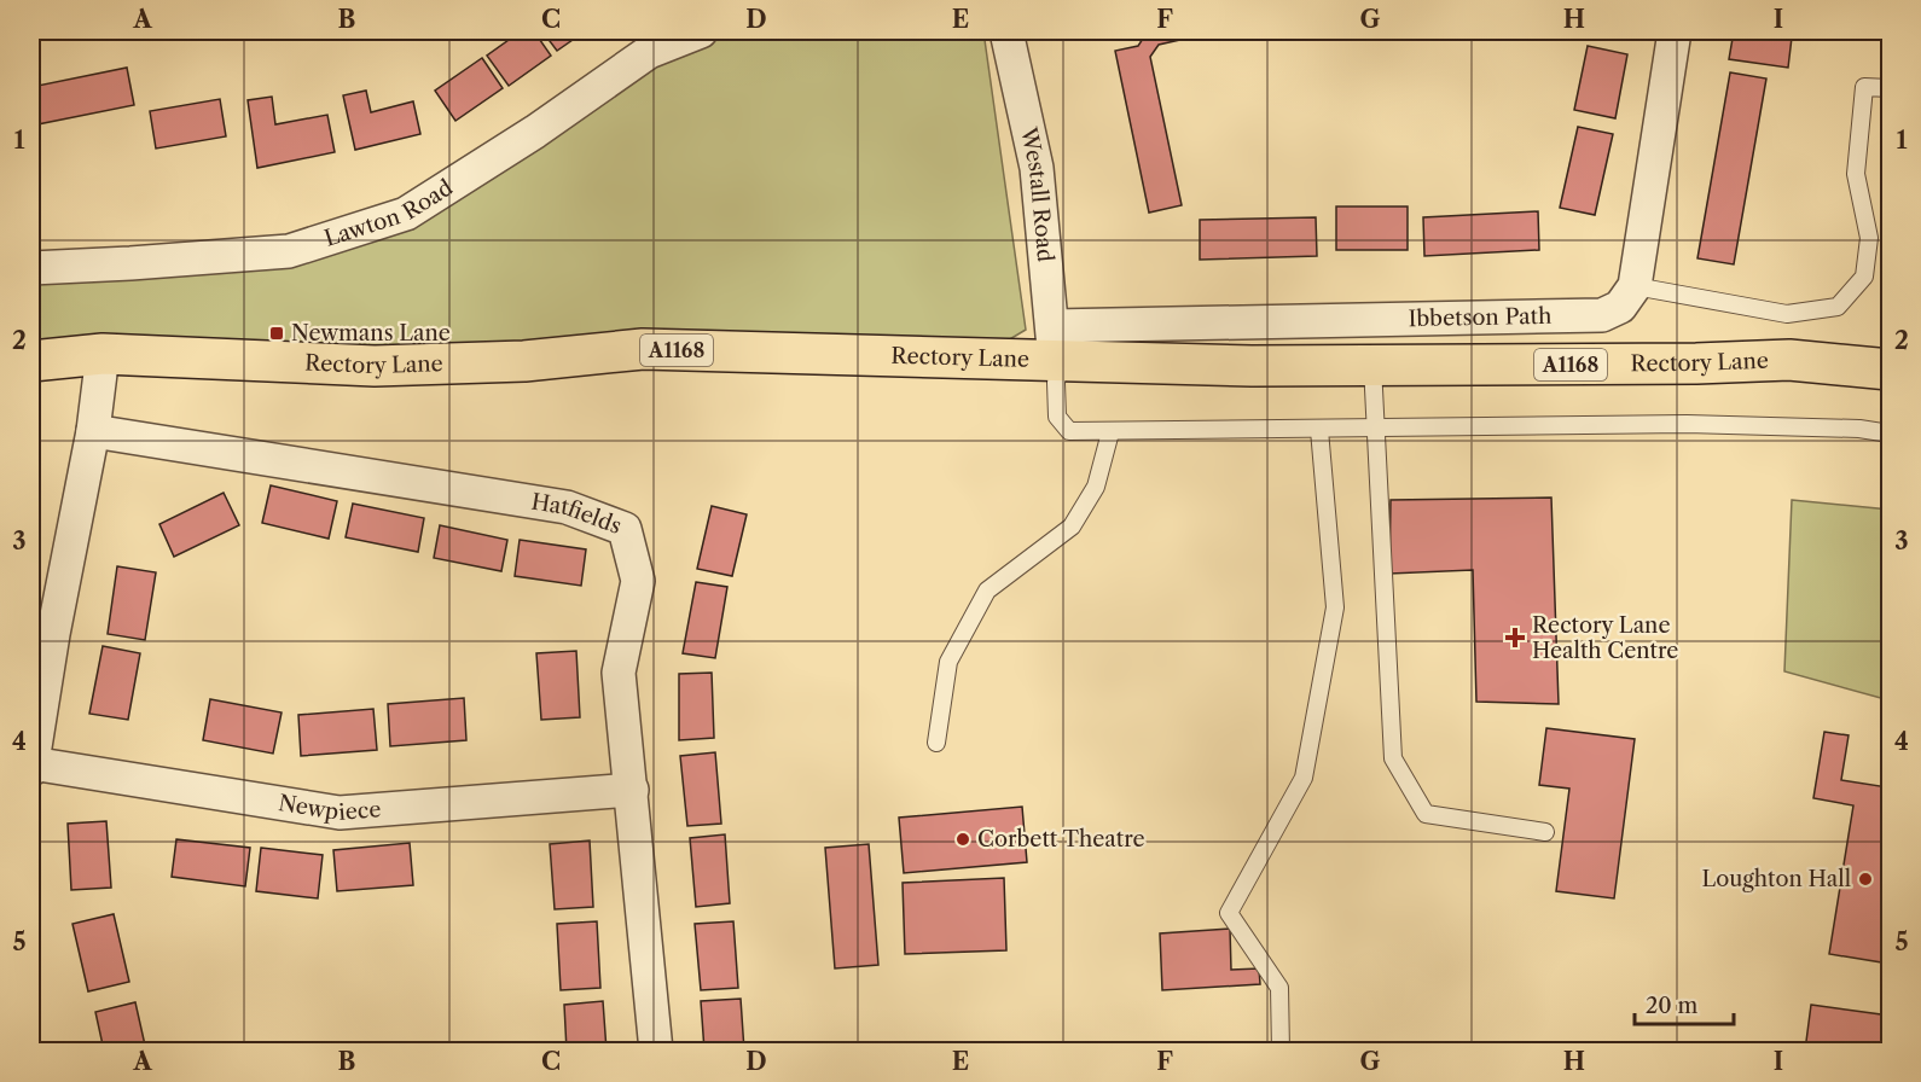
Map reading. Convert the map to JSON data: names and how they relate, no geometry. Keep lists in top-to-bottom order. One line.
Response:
{"streets":{"main road":["A1168","Rectory Lane"],"street":["Westall Road","Lawton Road","Ibbetson Path","Hatfields","Newpiece"]},"crossings":[["Westall Road","Ibbetson Path"],["Westall Road","Rectory Lane"],["Ibbetson Path","Rectory Lane"],["Hatfields","Newpiece"]],"places":{"transit":["Newmans Lane"],"health":["Rectory Lane Health Centre"],"other":["Corbett Theatre","Loughton Hall"]},"scale_bar":"20 m","grid":{"columns":["A","B","C","D","E","F","G","H","I"],"rows":["1","2","3","4","5"]}}
